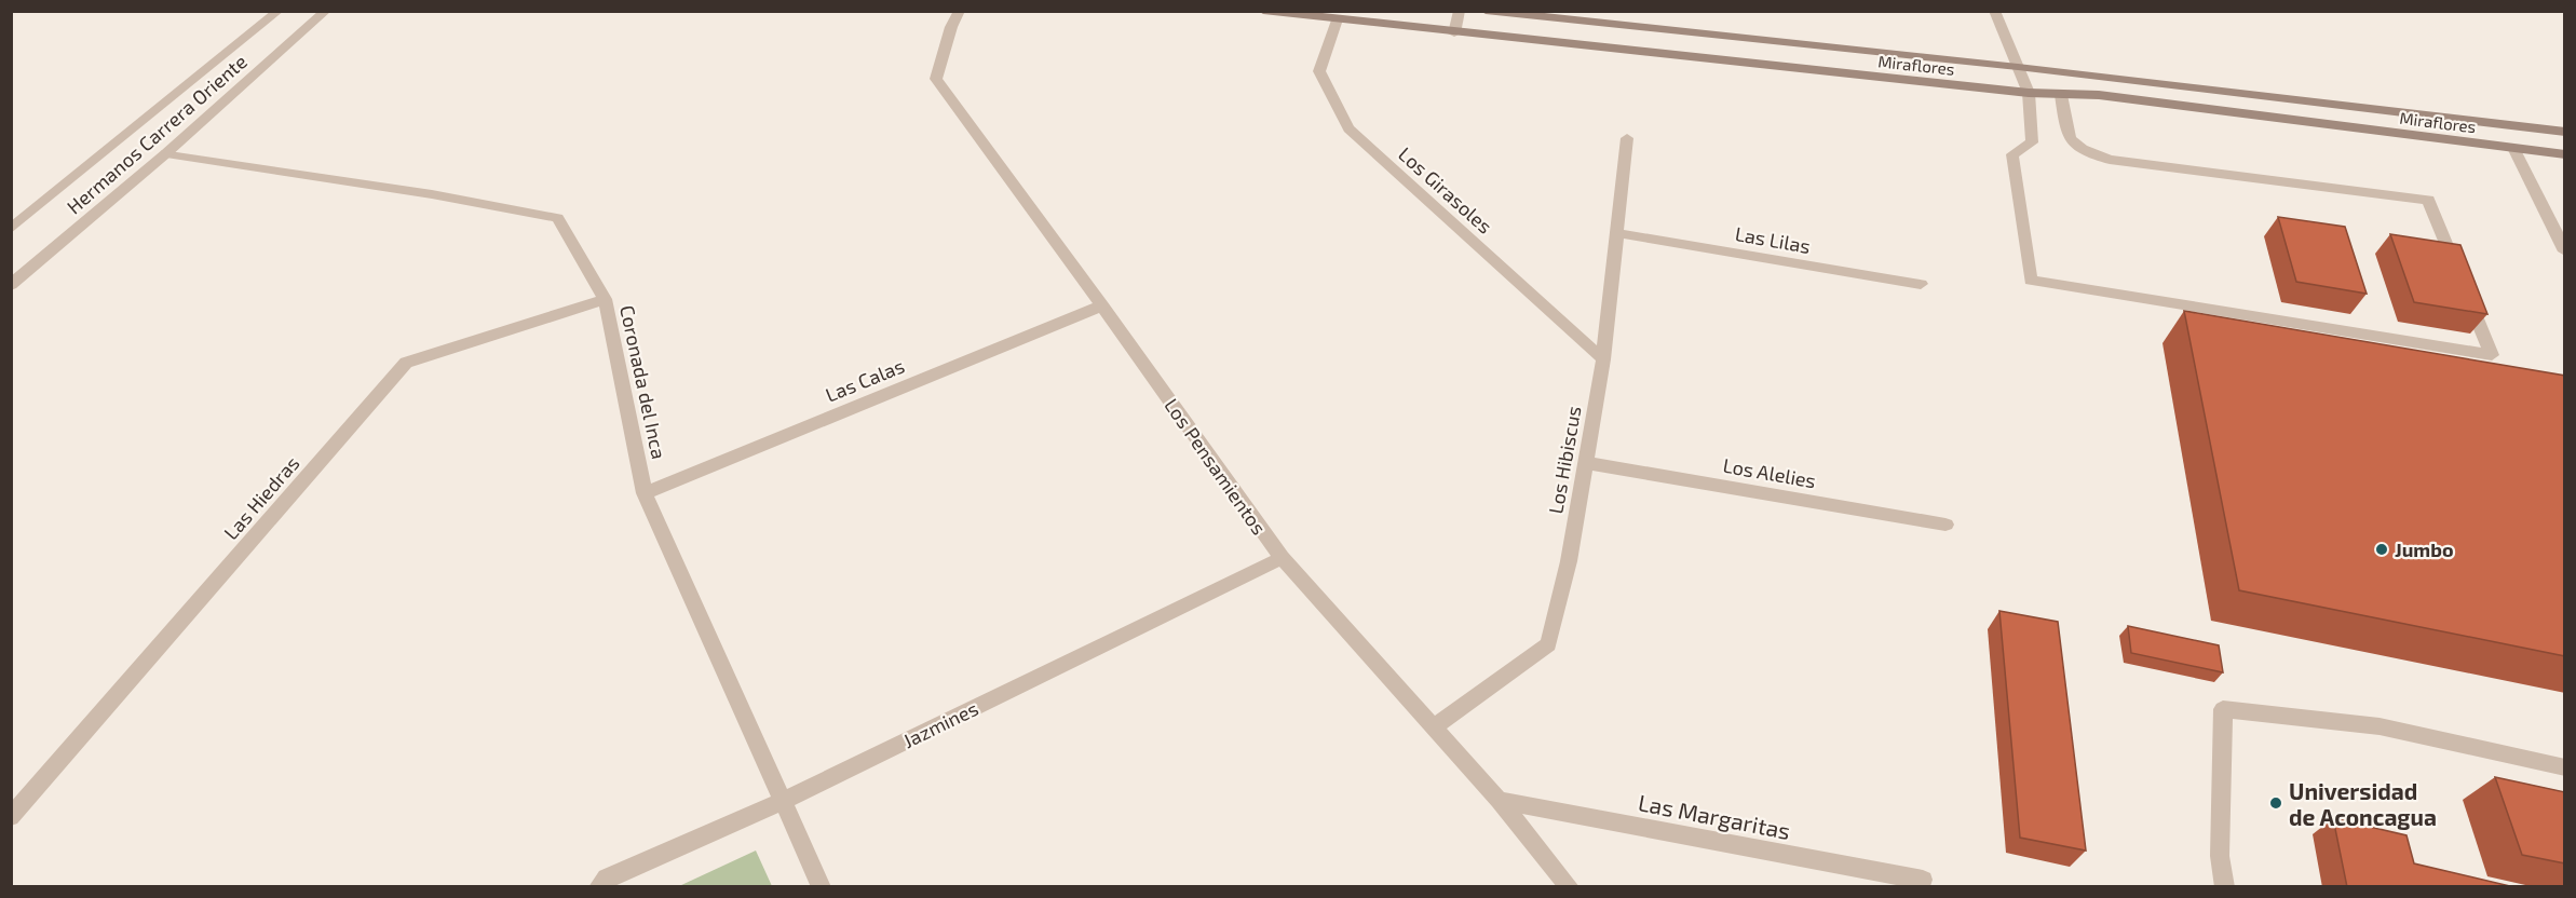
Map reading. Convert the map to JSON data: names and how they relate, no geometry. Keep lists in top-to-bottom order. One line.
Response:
{"streets":{"main road":["Miraflores"],"street":["Hermanos Carrera Oriente","Los Girasoles","Las Lilas","Las Calas","Coronada del Inca","Los Hibiscus","Los Pensamientos","Los Alelies","Las Hiedras","Jazmines","Las Margaritas"]},"crossings":[["Miraflores","Los Girasoles"],["Hermanos Carrera Oriente","Coronada del Inca"],["Los Girasoles","Los Hibiscus"],["Las Lilas","Los Hibiscus"],["Las Calas","Coronada del Inca"],["Las Calas","Los Pensamientos"],["Coronada del Inca","Las Hiedras"],["Coronada del Inca","Jazmines"],["Los Hibiscus","Los Pensamientos"],["Los Hibiscus","Los Alelies"],["Los Pensamientos","Jazmines"],["Los Pensamientos","Las Margaritas"]],"places":["Jumbo","Universidad de Aconcagua"]}
